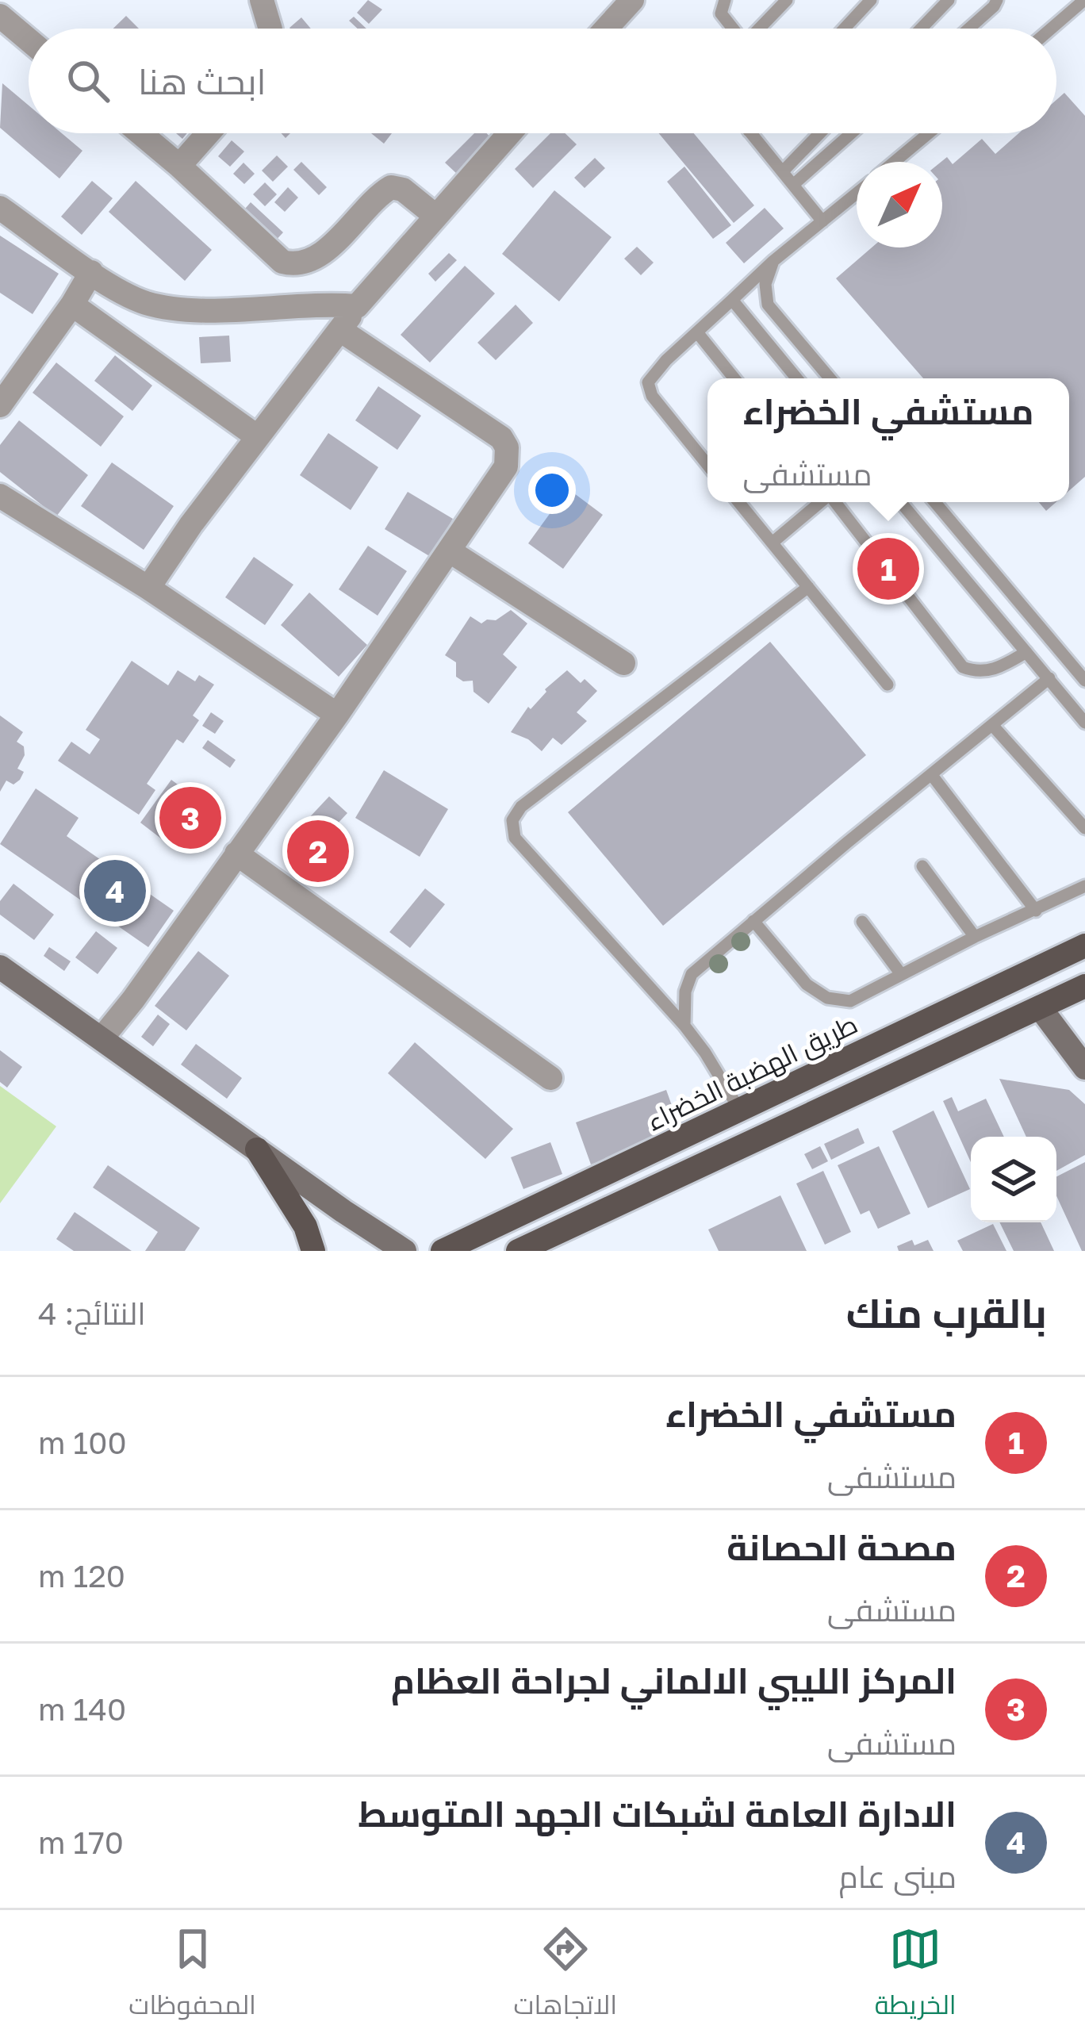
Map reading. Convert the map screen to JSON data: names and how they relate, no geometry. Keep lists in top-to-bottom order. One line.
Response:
{"streets":{"main road":["طريق الهضبة الخضراء"]},"north":"top right","page":{"search":"ابحث هنا","popup":["مستشفي الخضراء","مستشفى"],"pins":["1","3","2","4"],"heading":["بالقرب منك","النتائج: 4"],"list":[{"mark":"1","name":"مستشفي الخضراء","note":"مستشفى","value":"100 m"},{"mark":"2","name":"مصحة الحصانة","note":"مستشفى","value":"120 m"},{"mark":"3","name":"المركز الليبي الالماني لجراحة العظام","note":"مستشفى","value":"140 m"},{"mark":"4","name":"الادارة العامة لشبكات الجهد المتوسط","note":"مبنى عام","value":"170 m"}],"nav":["الخريطة","الاتجاهات","المحفوظات"]}}
